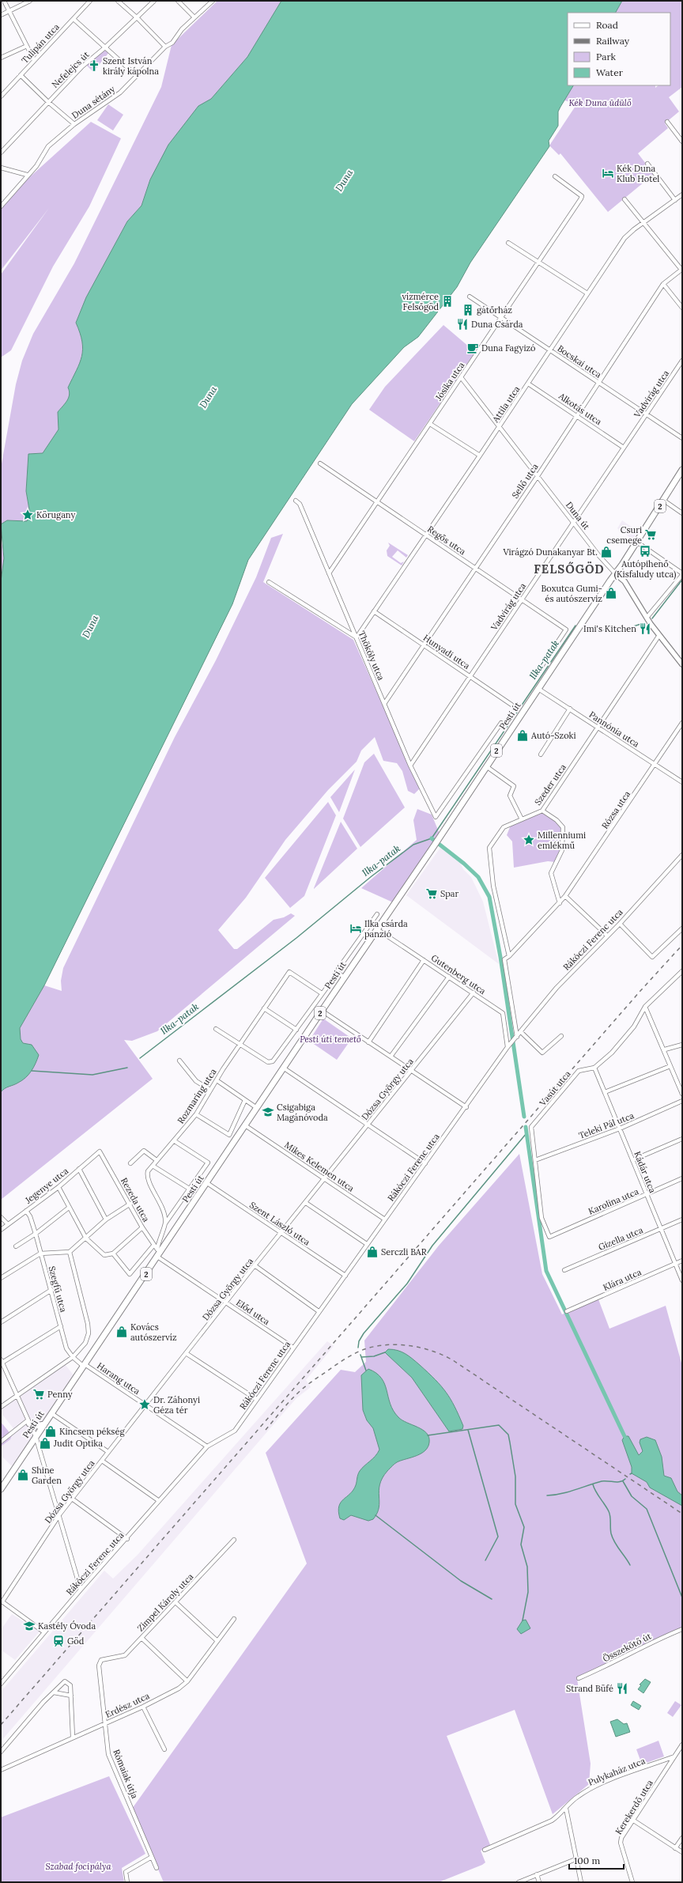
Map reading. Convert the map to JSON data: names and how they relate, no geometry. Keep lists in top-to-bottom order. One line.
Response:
{"streets":{"main road":["2","Pesti út"],"street":["Tulipán utca","Nefelejcs út","Duna sétány","Bocskai utca","Jósika utca","Vadvirág utca","Attila utca","Alkotás utca","Sellő utca","Duna út","Regős utca","Hunyadi utca","Thököly utca","Pannónia utca","Szeder utca","Rózsa utca","Rákóczi Ferenc utca","Gutenberg utca","Vasút utca","Dózsa György utca","Rozmaring utca","Teleki Pál utca","Mikes Kelemen utca","Kádár utca","Jegenye utca","Rezeda utca","Karolina utca","Szent László utca","Gizella utca","Klára utca","Szegfű utca","Előd utca","Harang utca","Zimpel Károly utca","Összekötő út","Erdész utca","Pulykaház utca","Rómaiak útja","Kerekerdő utca"]},"crossings":[["Bocskai utca","Jósika utca"],["Bocskai utca","Vadvirág utca"],["Bocskai utca","Attila utca"],["Bocskai utca","Sellő utca"],["Jósika utca","Duna út"],["Jósika utca","Regős utca"],["Jósika utca","Thököly utca"],["Vadvirág utca","Alkotás utca"],["Vadvirág utca","Duna út"],["Vadvirág utca","Regős utca"],["Vadvirág utca","Hunyadi utca"],["Vadvirág utca","Thököly utca"],["Attila utca","Alkotás utca"],["Attila utca","Duna út"],["Attila utca","Regős utca"],["Attila utca","Hunyadi utca"],["Attila utca","Thököly utca"],["Alkotás utca","Sellő utca"],["Sellő utca","Duna út"],["Sellő utca","Regős utca"],["Sellő utca","Hunyadi utca"],["Sellő utca","Thököly utca"],["Duna út","Pesti út"],["Duna út","Szeder utca"],["Pesti út","Pannónia utca"],["Pesti út","Gutenberg utca"],["Pesti út","Rozmaring utca"],["Pesti út","Mikes Kelemen utca"],["Pesti út","Rezeda utca"],["Pesti út","Szent László utca"],["Pesti út","Szegfű utca"],["Pesti út","Előd utca"],["Pesti út","Harang utca"],["Pannónia utca","Szeder utca"],["Pannónia utca","Rózsa utca"],["Szeder utca","Rózsa utca"],["Rákóczi Ferenc utca","Gutenberg utca"],["Rákóczi Ferenc utca","Mikes Kelemen utca"],["Rákóczi Ferenc utca","Szent László utca"],["Rákóczi Ferenc utca","Előd utca"],["Rákóczi Ferenc utca","Harang utca"],["Gutenberg utca","Dózsa György utca"],["Vasút utca","Teleki Pál utca"],["Vasút utca","Kádár utca"],["Vasút utca","Karolina utca"],["Dózsa György utca","Mikes Kelemen utca"],["Dózsa György utca","Szent László utca"],["Dózsa György utca","Előd utca"],["Dózsa György utca","Harang utca"],["Teleki Pál utca","Kádár utca"],["Kádár utca","Karolina utca"],["Kádár utca","Gizella utca"],["Kádár utca","Klára utca"],["Jegenye utca","Rezeda utca"],["Jegenye utca","Szegfű utca"],["Rezeda utca","Előd utca"],["Szegfű utca","Harang utca"],["Zimpel Károly utca","Rómaiak útja"],["Erdész utca","Rómaiak útja"],["Pulykaház utca","Kerekerdő utca"]],"districts":["FELSŐGÖD"],"water":["Duna","Ilka-patak"],"parks":["Kék Duna üdülő","Pesti úti temető","Szabad focipálya"],"places":{"church":["Szent István király kápolna"],"hotel":["Kék Duna Klub Hotel","Ilka csárda panzió"],"building":["vízmérce Felsőgöd","gátőrház"],"restaurant":["Duna Csárda","Imi's Kitchen","Strand Büfé"],"cafe":["Duna Fagyizó"],"place":["Körugany","Millenniumi emlékmű","Dr. Záhonyi Géza tér"],"supermarket":["Csuri csemege","Spar","Penny"],"bus stop":["Autópihenő (Kisfaludy utca)"],"shop":["Virágzó Dunakanyar Bt.","Boxutca Gumi- és autószerviz","Autó-Szoki","Serczli BAR","Kovács autószervíz","Kincsem pékség","Judit Optika","Shine Garden"],"school or university":["Csigabiga Magánóvoda","Kastély Óvoda"],"station":["Göd"]},"legend":["Road","Railway","Park","Water"],"scale_bar":"100 m"}
